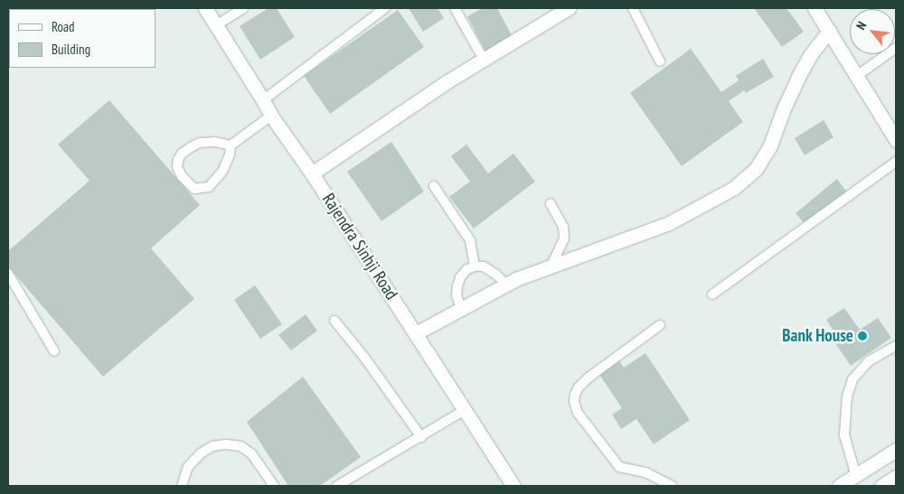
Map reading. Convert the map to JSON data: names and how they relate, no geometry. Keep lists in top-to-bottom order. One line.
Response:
{"streets":{"street":["Rajendra Sinhji Road"]},"places":["Bank House"],"legend":["Road","Building"],"north":"top left"}
